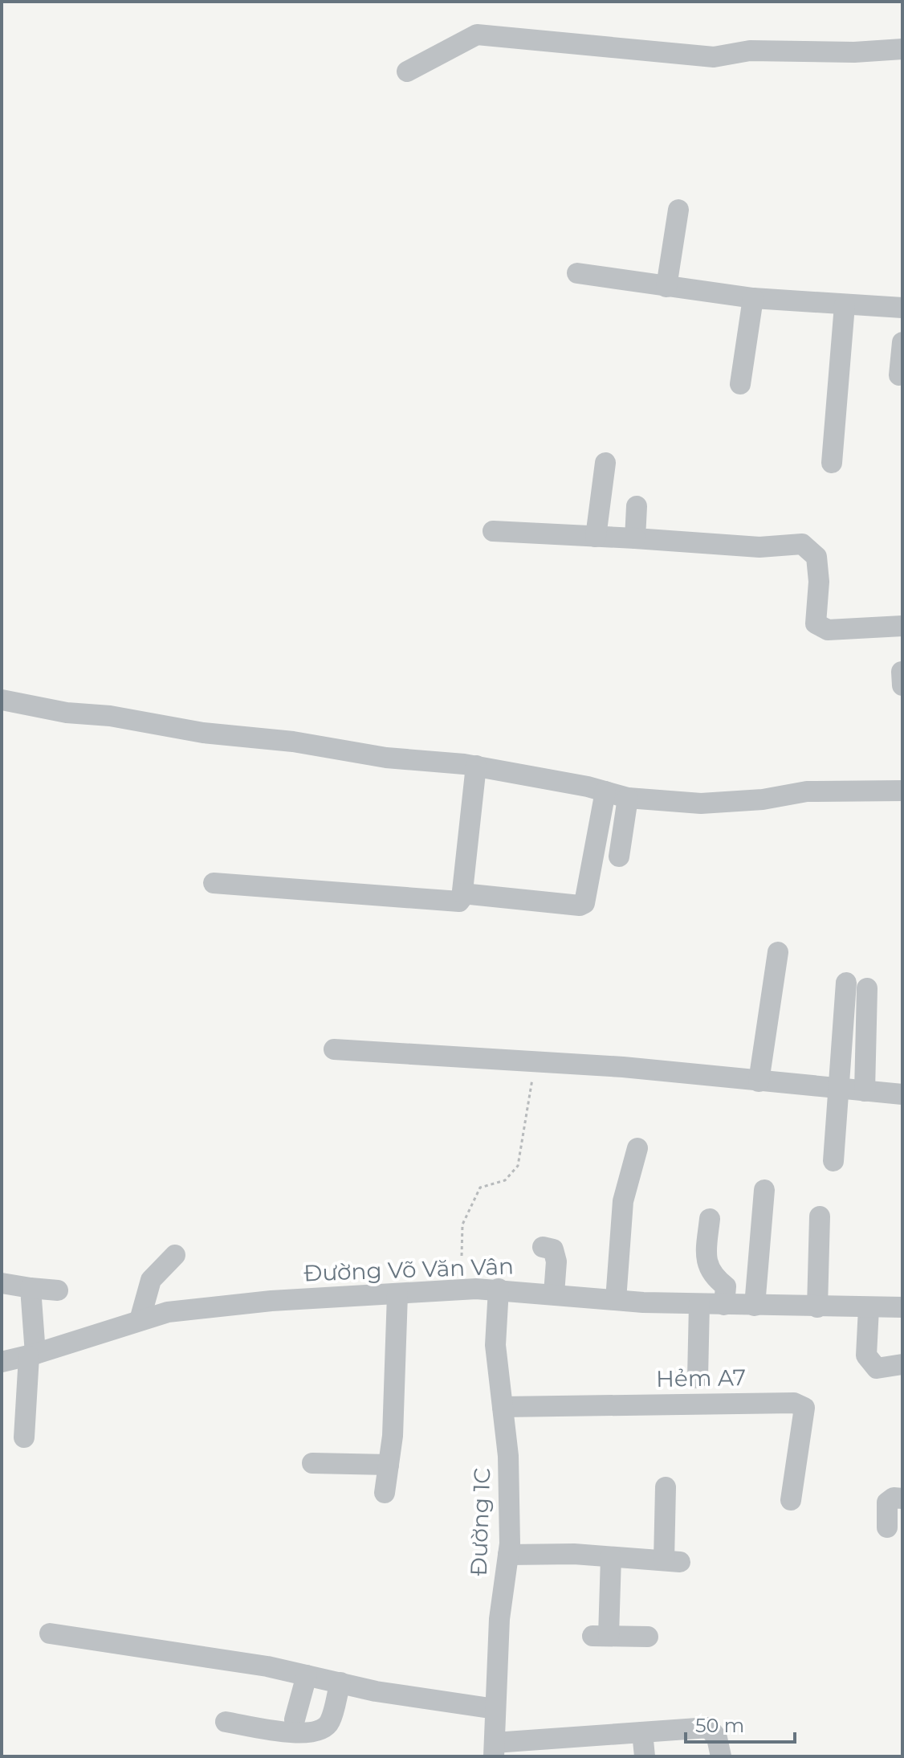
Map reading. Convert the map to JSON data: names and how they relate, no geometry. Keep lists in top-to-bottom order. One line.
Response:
{"streets":{"street":["Đường Võ Văn Vân","Hẻm A7","Đường 1C"]},"crossings":[["Đường Võ Văn Vân","Đường 1C"],["Hẻm A7","Đường 1C"]],"scale_bar":"50 m"}
